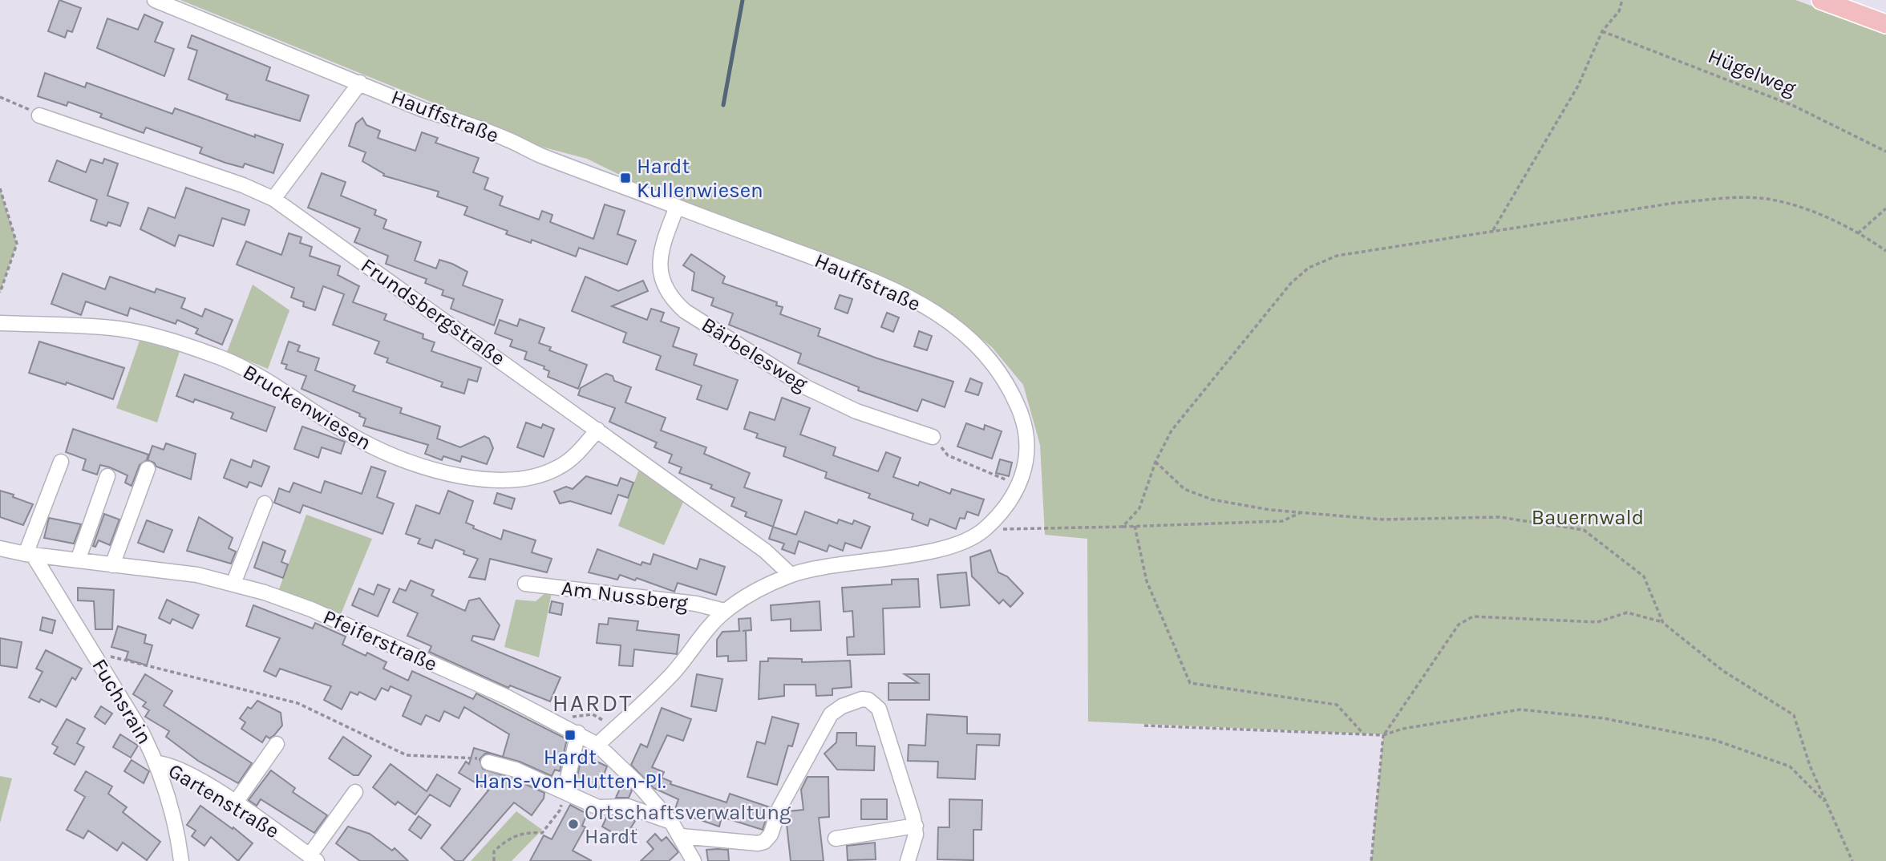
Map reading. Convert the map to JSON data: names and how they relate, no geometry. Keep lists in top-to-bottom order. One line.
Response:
{"streets":{"street":["Hauffstraße","Frundsbergstraße","Bärbelesweg","Bruckenwiesen","Am Nussberg","Pfeiferstraße","Fuchsrain","Gartenstraße"],"path":["Hügelweg"]},"crossings":[["Hauffstraße","Frundsbergstraße"],["Hauffstraße","Bärbelesweg"],["Hauffstraße","Am Nussberg"],["Hauffstraße","Pfeiferstraße"],["Frundsbergstraße","Bruckenwiesen"],["Pfeiferstraße","Fuchsrain"],["Fuchsrain","Gartenstraße"]],"districts":["HARDT"],"parks":["Bauernwald"],"places":{"transit":["Hardt Kullenwiesen","Hardt Hans-von-Hutten-Pl."],"other":["Ortschaftsverwaltung Hardt"]}}
